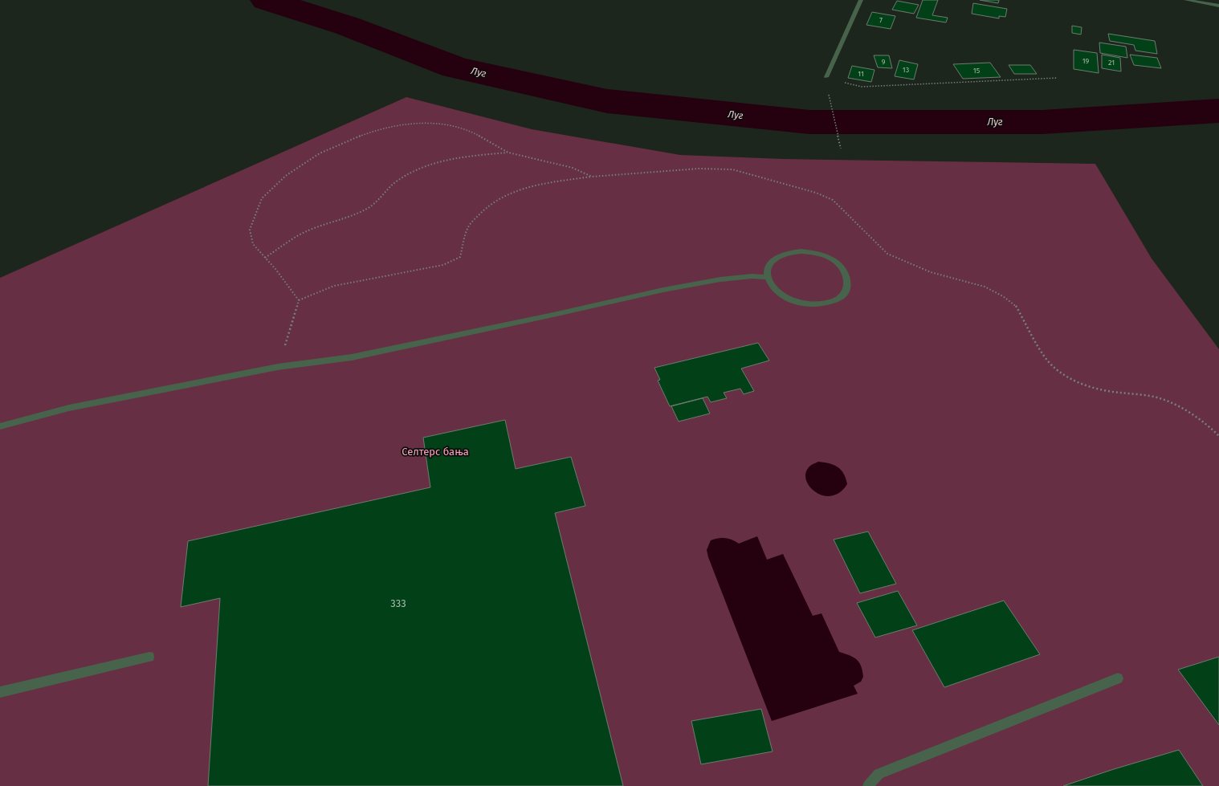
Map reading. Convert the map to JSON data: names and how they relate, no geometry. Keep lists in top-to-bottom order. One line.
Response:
{"water":["Луг"],"parks":["Селтерс бања"],"house_numbers":["7","19","9","21","13","15","11","333"]}
